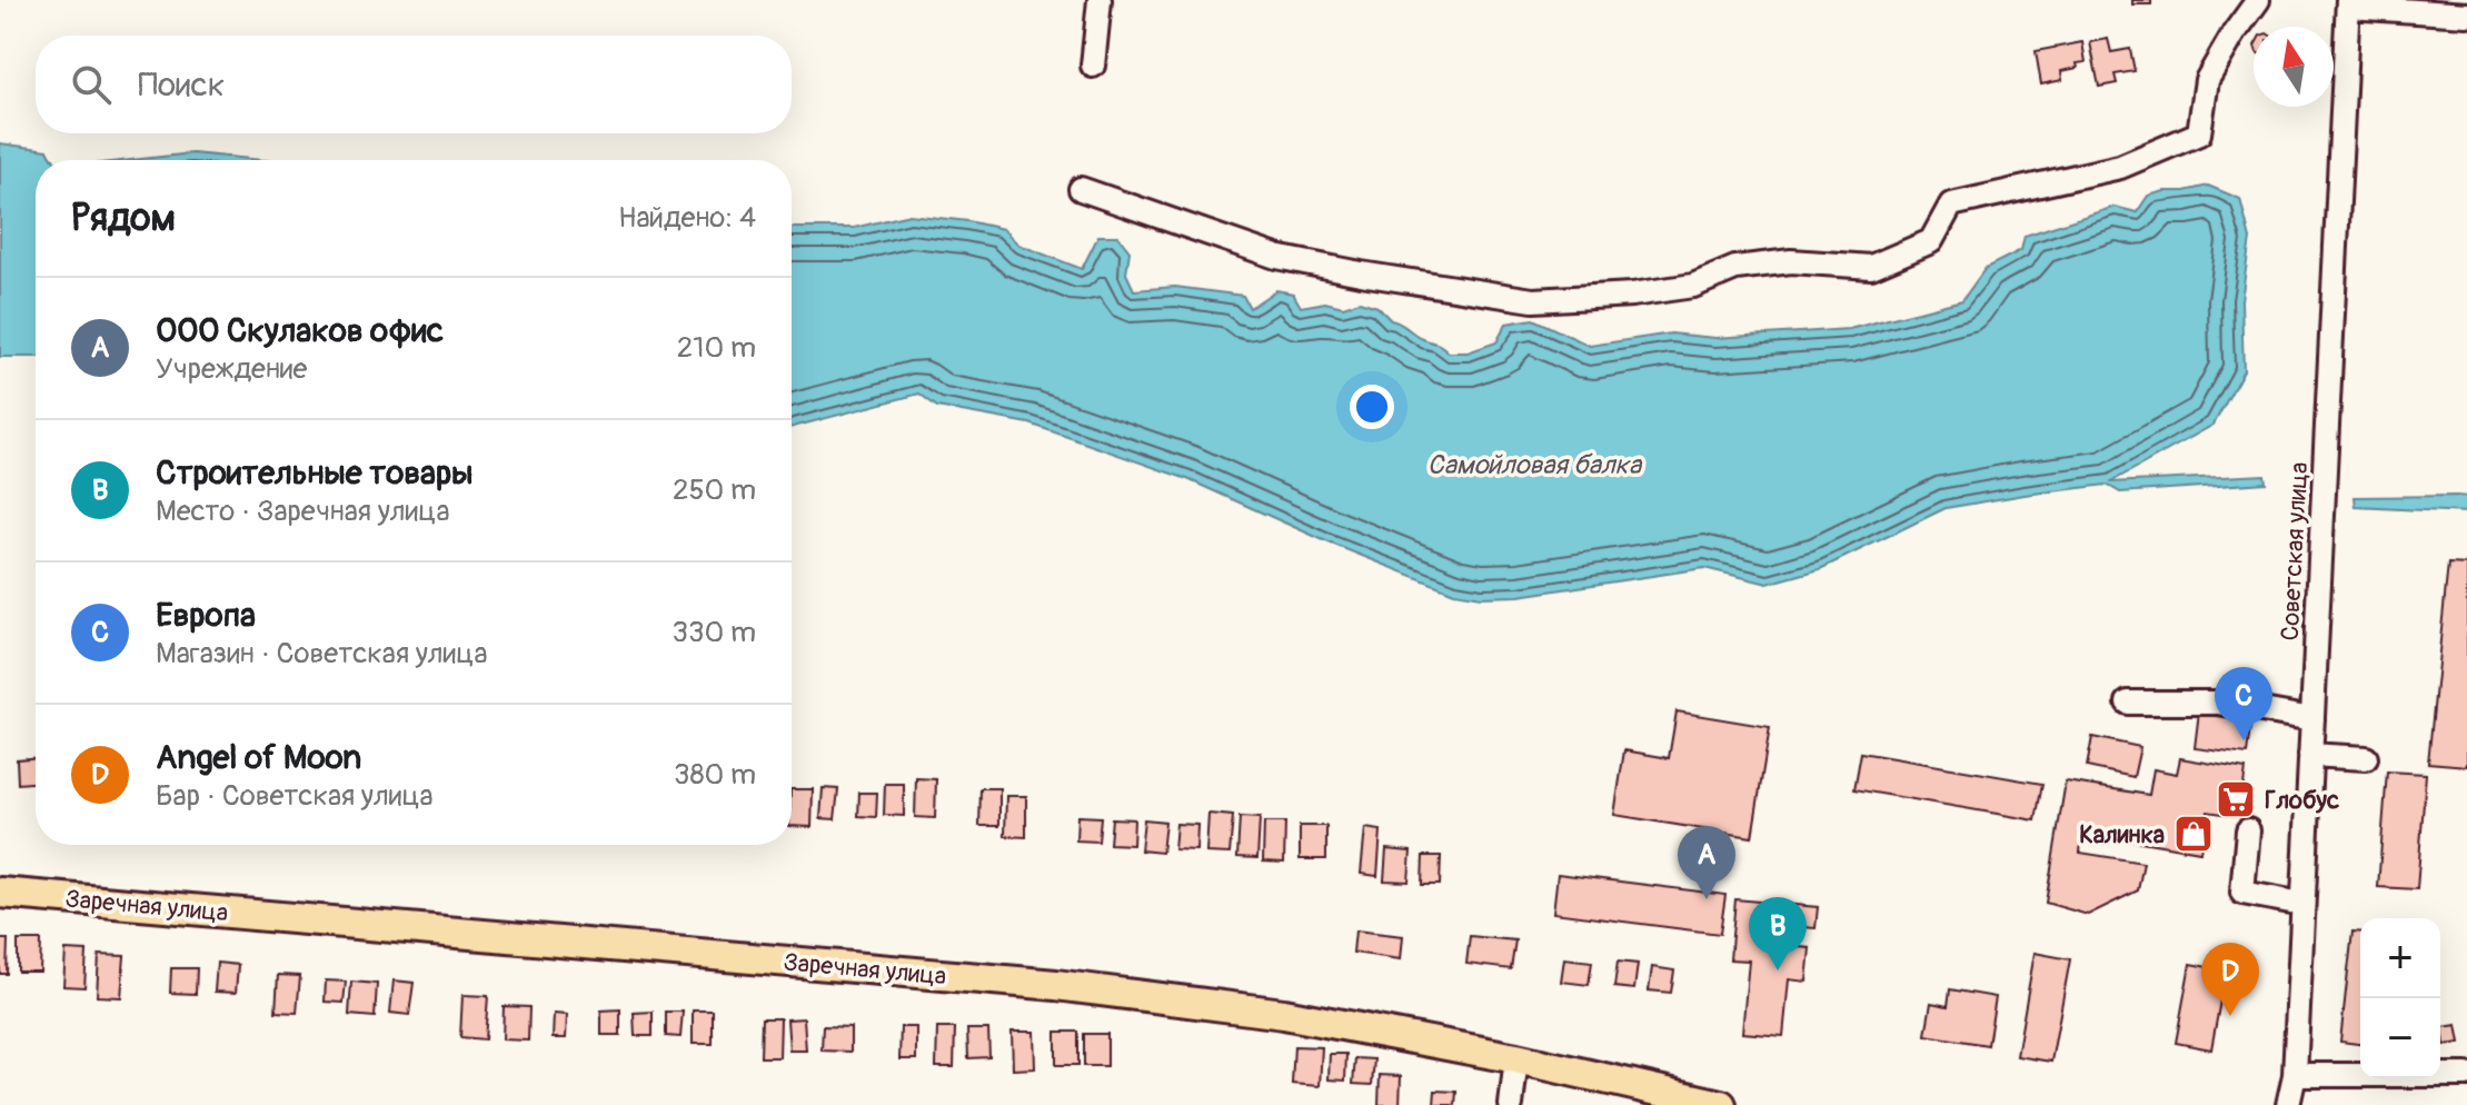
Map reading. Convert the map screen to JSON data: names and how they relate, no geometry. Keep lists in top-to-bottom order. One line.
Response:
{"streets":{"main road":["Заречная улица"],"street":["Советская улица"]},"water":["Самойловая балка"],"places":{"supermarket":["Глобус"],"shop":["Калинка"]},"north":"top","page":{"search":"Поиск","heading":["Рядом","Найдено: 4"],"list":[{"mark":"A","name":"ООО Скулаков офис","note":"Учреждение","value":"210 m"},{"mark":"B","name":"Строительные товары","note":"Место · Заречная улица","value":"250 m"},{"mark":"C","name":"Европа","note":"Магазин · Советская улица","value":"330 m"},{"mark":"D","name":"Angel of Moon","note":"Бар · Советская улица","value":"380 m"}],"pins":["C","A","B","D"],"map_buttons":["+","−"]}}
